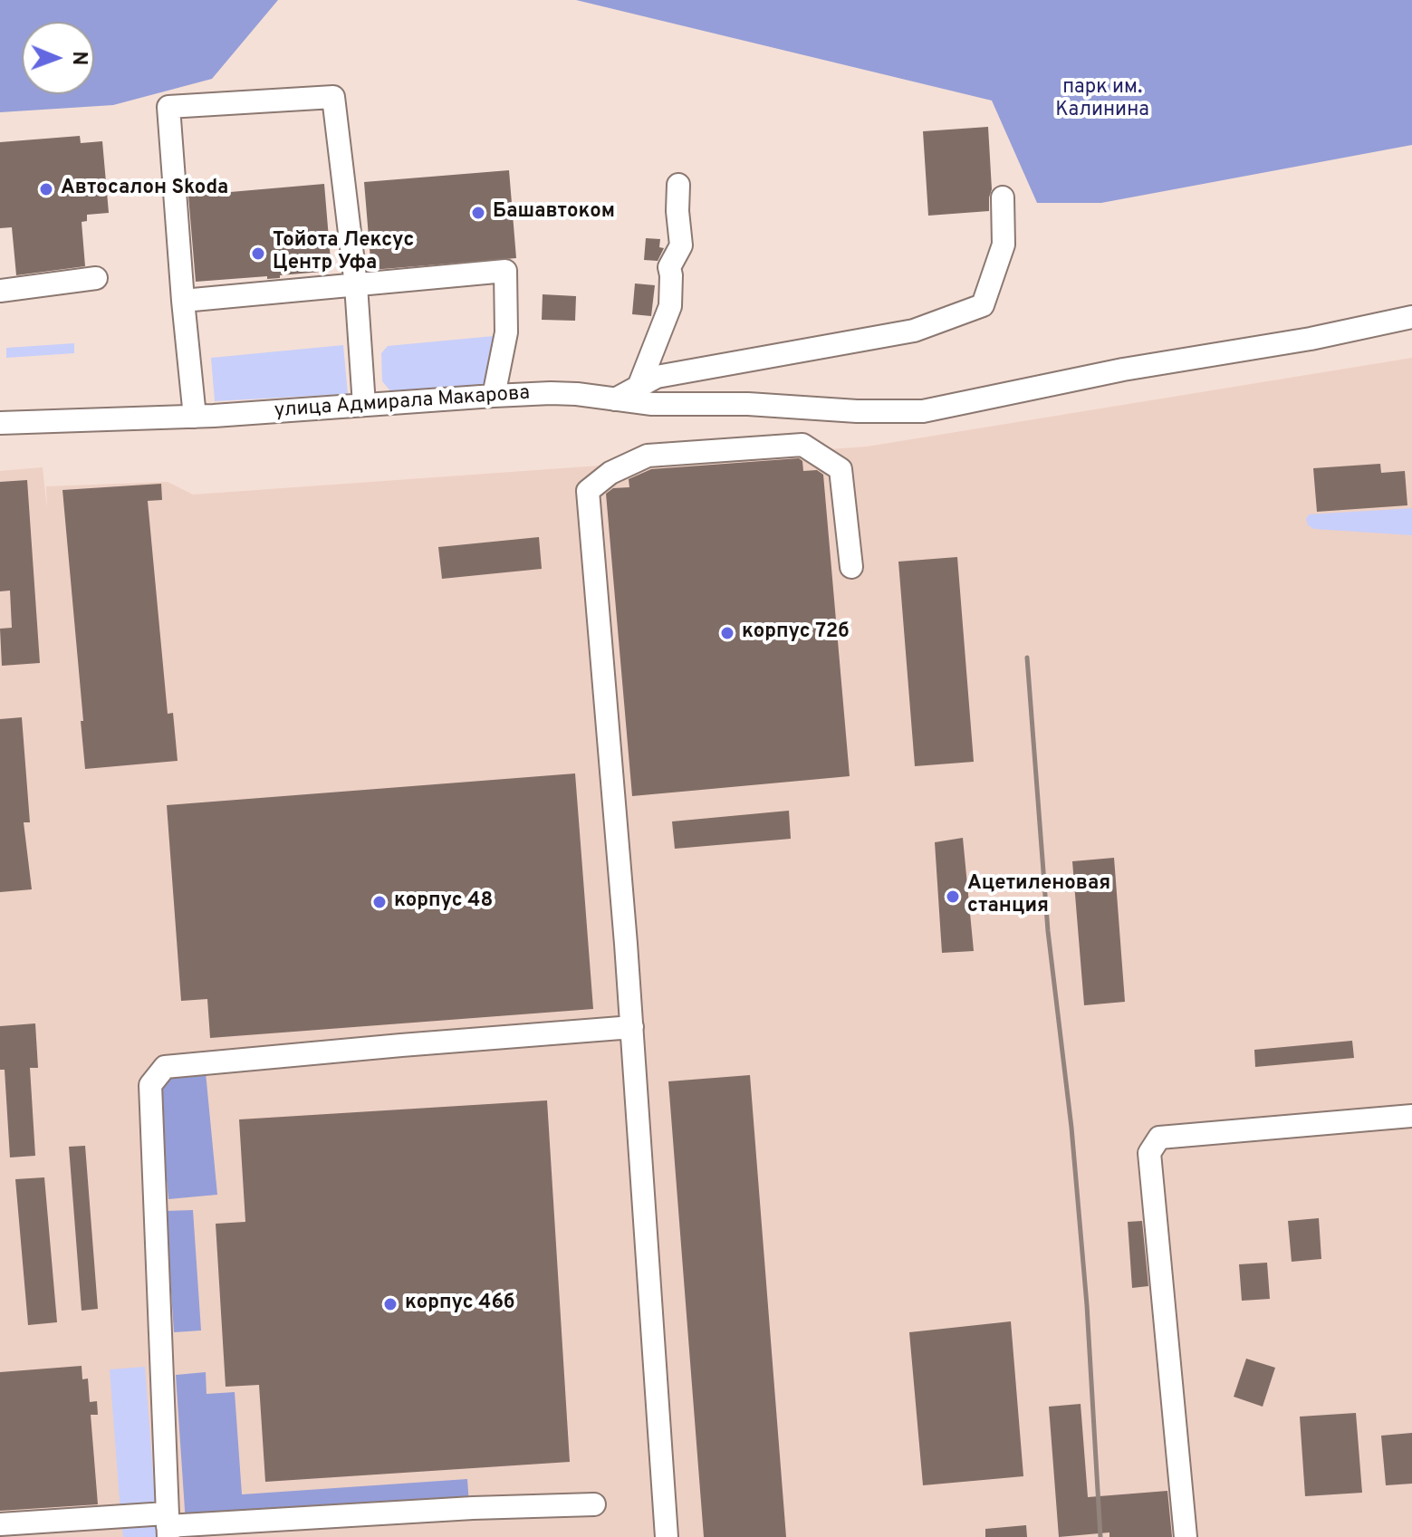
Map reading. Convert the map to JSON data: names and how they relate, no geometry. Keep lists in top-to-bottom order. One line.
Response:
{"streets":{"street":["улица Адмирала Макарова"]},"parks":["парк им. Калинина"],"places":["Автосалон Skoda","Башавтоком","Тойота Лексус Центр Уфа","корпус 72б","Ацетиленовая станция","корпус 48","корпус 46б"],"north":"right"}
